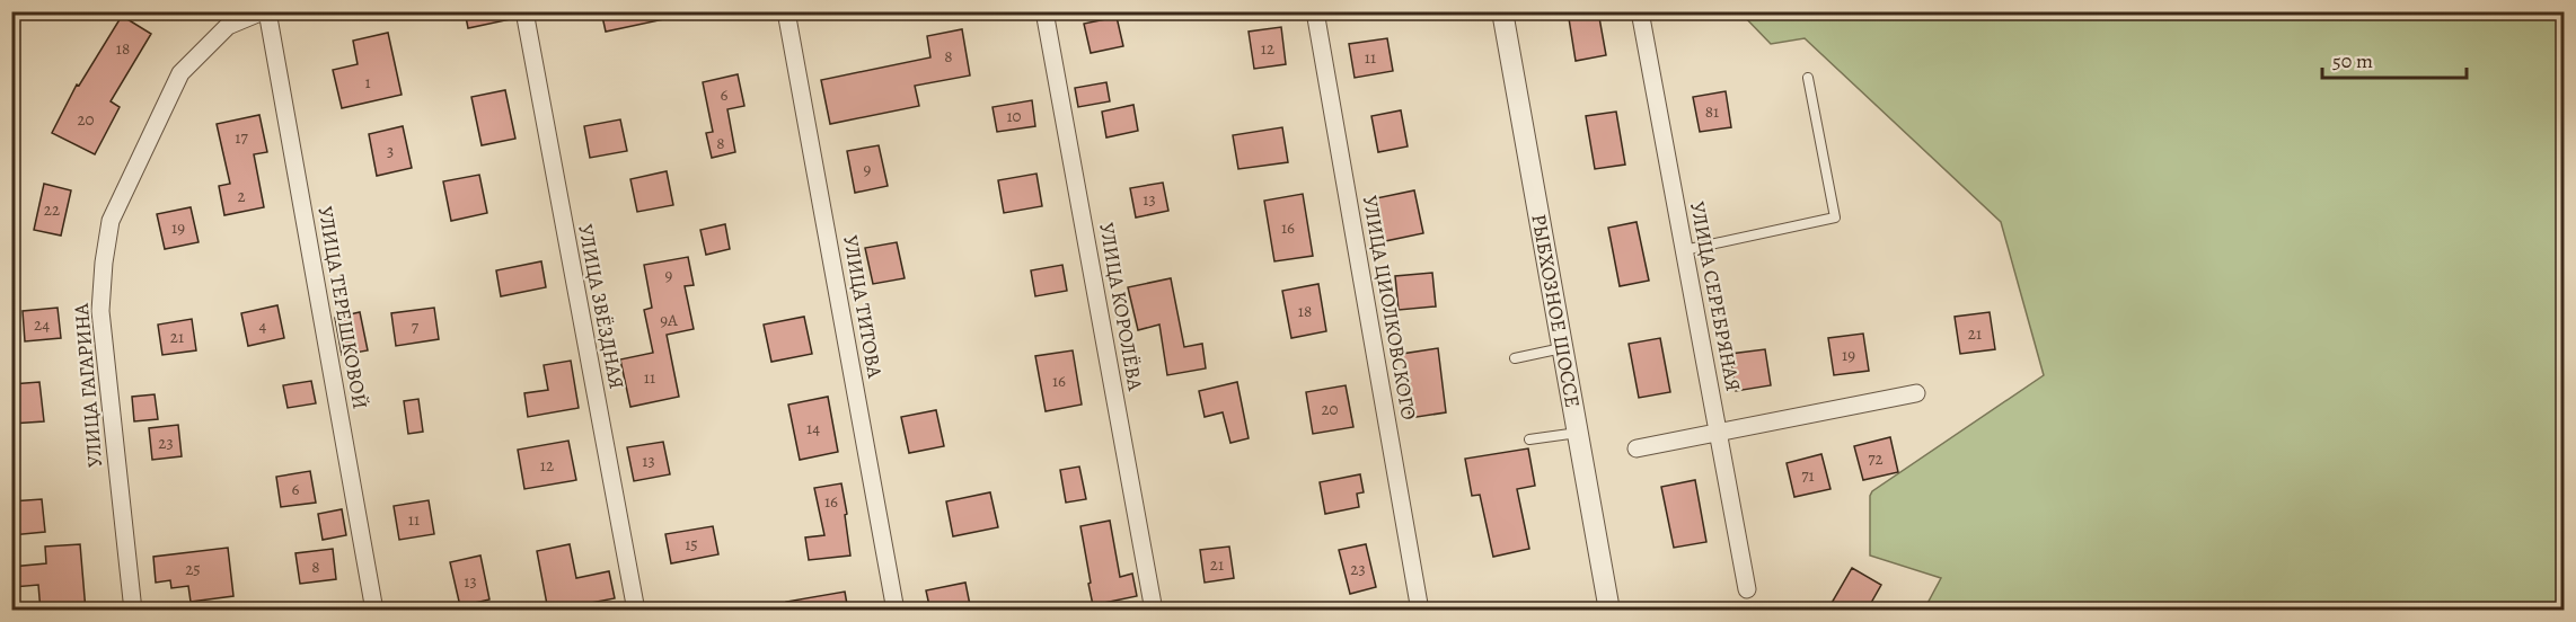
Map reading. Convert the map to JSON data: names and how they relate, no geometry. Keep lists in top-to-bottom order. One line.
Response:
{"streets":{"street":["УЛИЦА СЕРЕБРЯНАЯ","УЛИЦА ЗВЁЗДНАЯ","УЛИЦА ТИТОВА","УЛИЦА КОРОЛЁВА","УЛИЦА ТЕРЕШКОВОЙ","УЛИЦА ЦИОЛКОВСКОГО","РЫБХОЗНОЕ ШОССЕ","УЛИЦА ГАГАРИНА"]},"crossings":[["УЛИЦА ТЕРЕШКОВОЙ","УЛИЦА ГАГАРИНА"]],"house_numbers":["18","12","8","11","1","6","81","10","20","17","8","3","9","2","13","22","19","16","9","18","9А","24","4","7","21","21","19","11","16","20","14","23","72","13","12","71","6","16","11","15","21","8","25","23","13"],"scale_bar":"50 m"}
